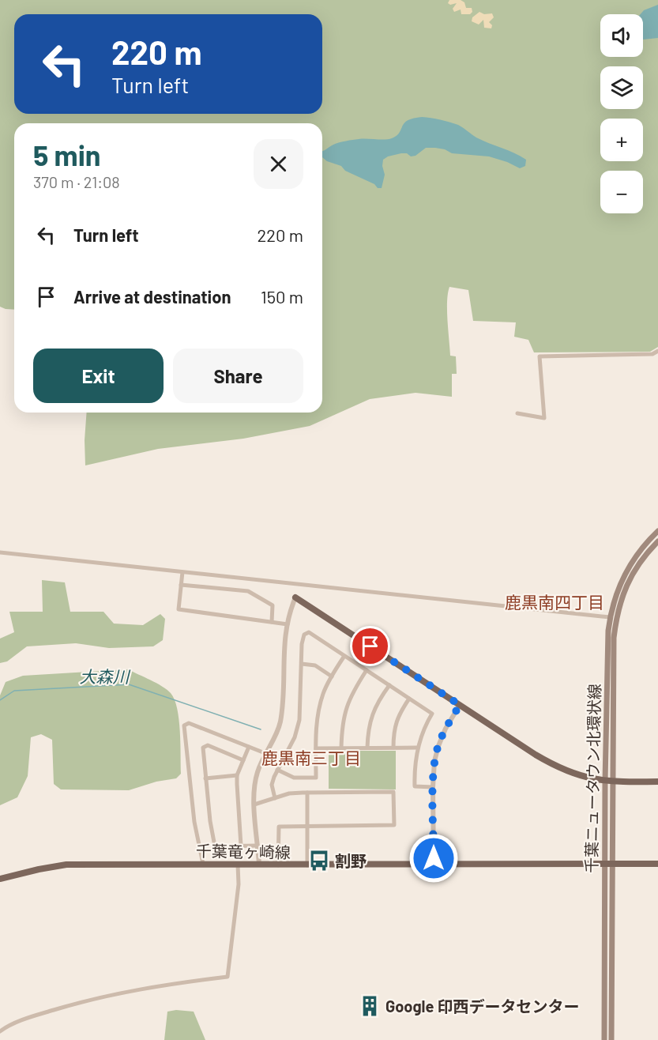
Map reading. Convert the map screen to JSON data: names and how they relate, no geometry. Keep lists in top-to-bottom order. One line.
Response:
{"streets":{"main road":["千葉ニュータウン北環状線","千葉竜ヶ崎線"]},"crossings":[["千葉ニュータウン北環状線","千葉竜ヶ崎線"]],"districts":["鹿黒南四丁目","鹿黒南三丁目"],"water":["大森川"],"places":{"bus stop":["割野"],"building":["Google 印西データセンター"]},"page":{"map_buttons":["+","−"],"turn":["220 m","Turn left"],"heading":["5 min","370 m · 21:08"],"list":[{"name":"Turn left","value":"220 m"},{"name":"Arrive at destination","value":"150 m"}],"buttons":["Exit","Share"]}}
